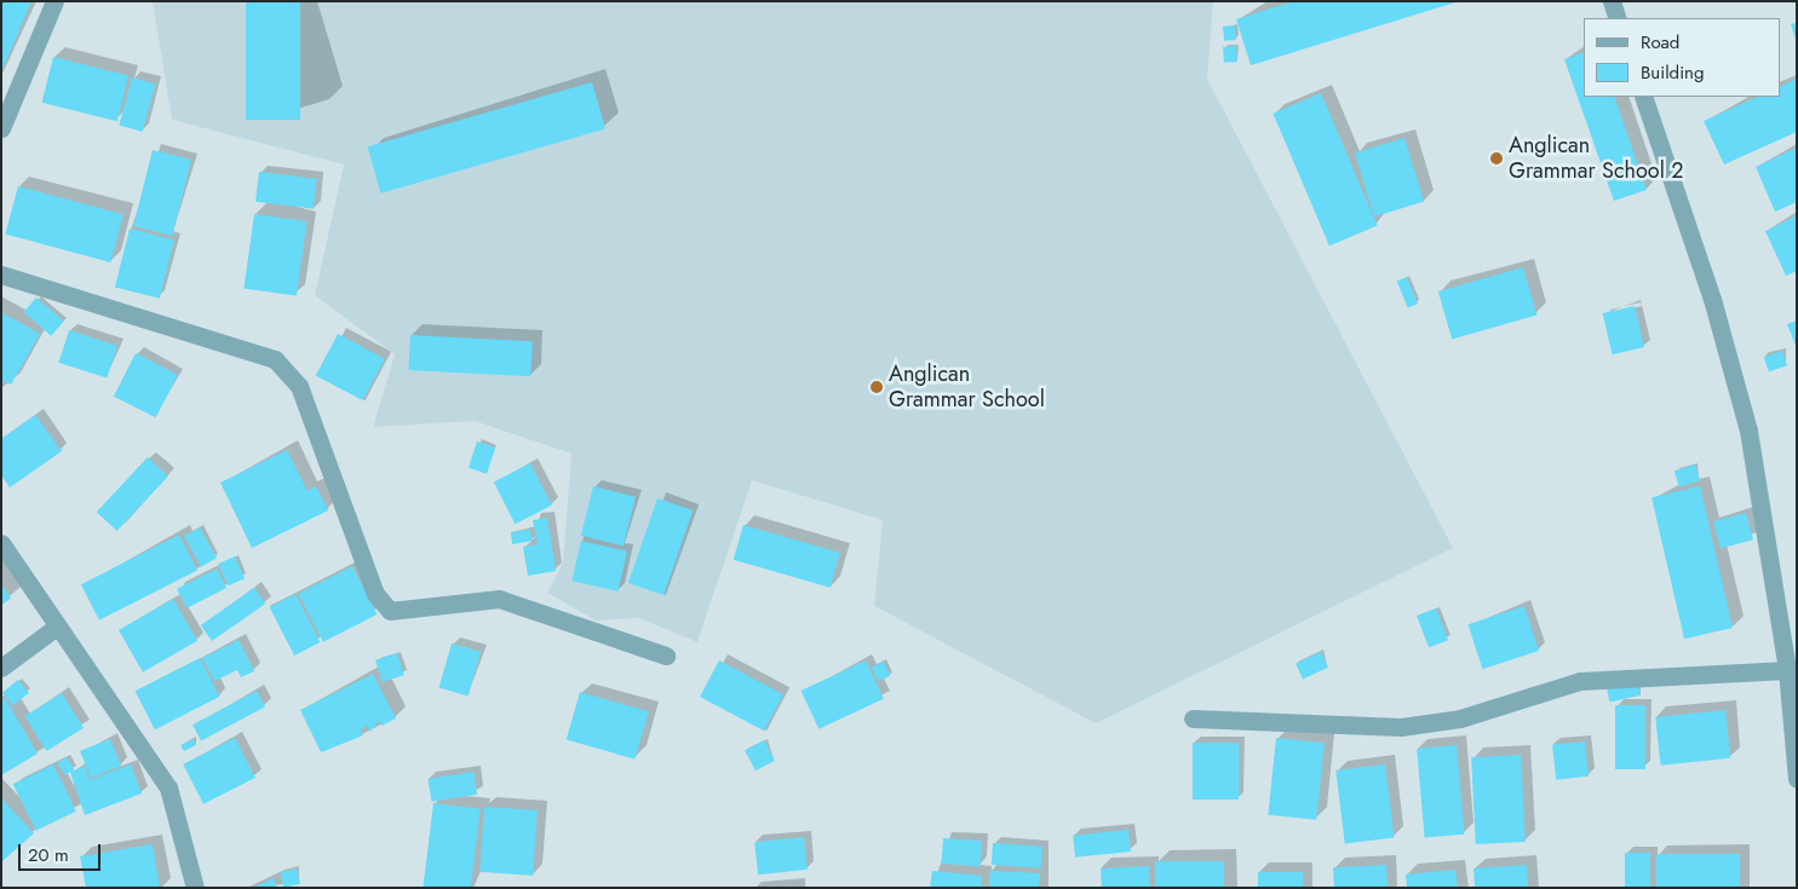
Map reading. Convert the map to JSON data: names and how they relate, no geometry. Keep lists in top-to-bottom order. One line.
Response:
{"places":["Anglican Grammar School 2","Anglican Grammar School"],"legend":["Road","Building"],"scale_bar":"20 m"}
